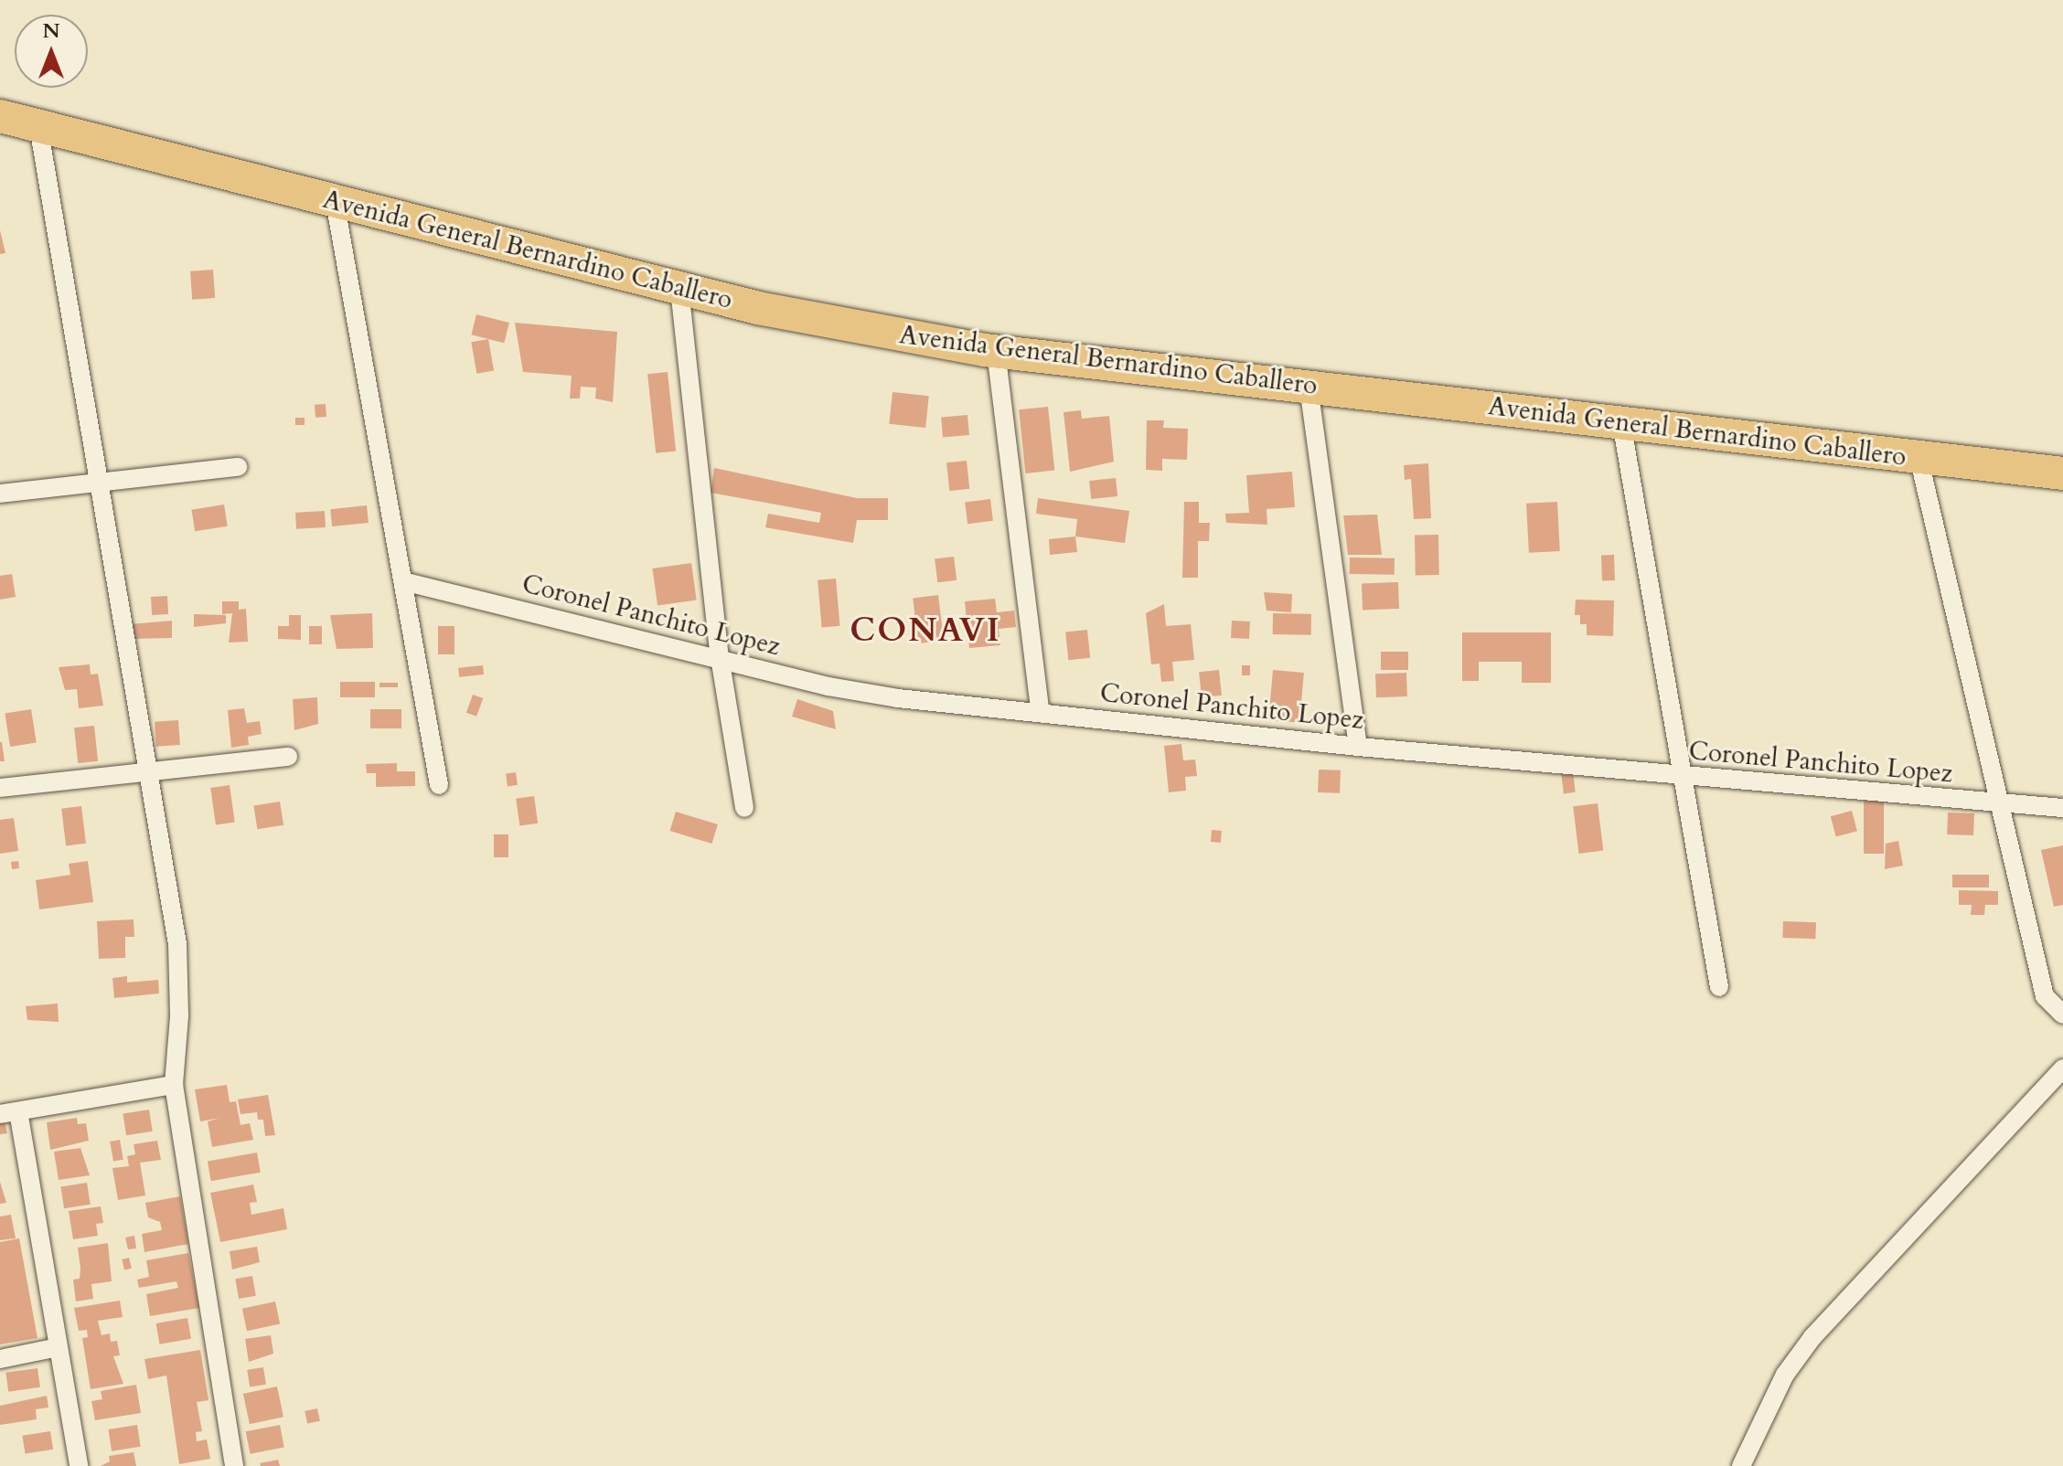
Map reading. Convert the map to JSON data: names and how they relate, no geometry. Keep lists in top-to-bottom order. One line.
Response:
{"streets":{"highway":["Avenida General Bernardino Caballero"],"street":["Coronel Panchito Lopez"]},"districts":["CONAVI"],"north":"top"}
